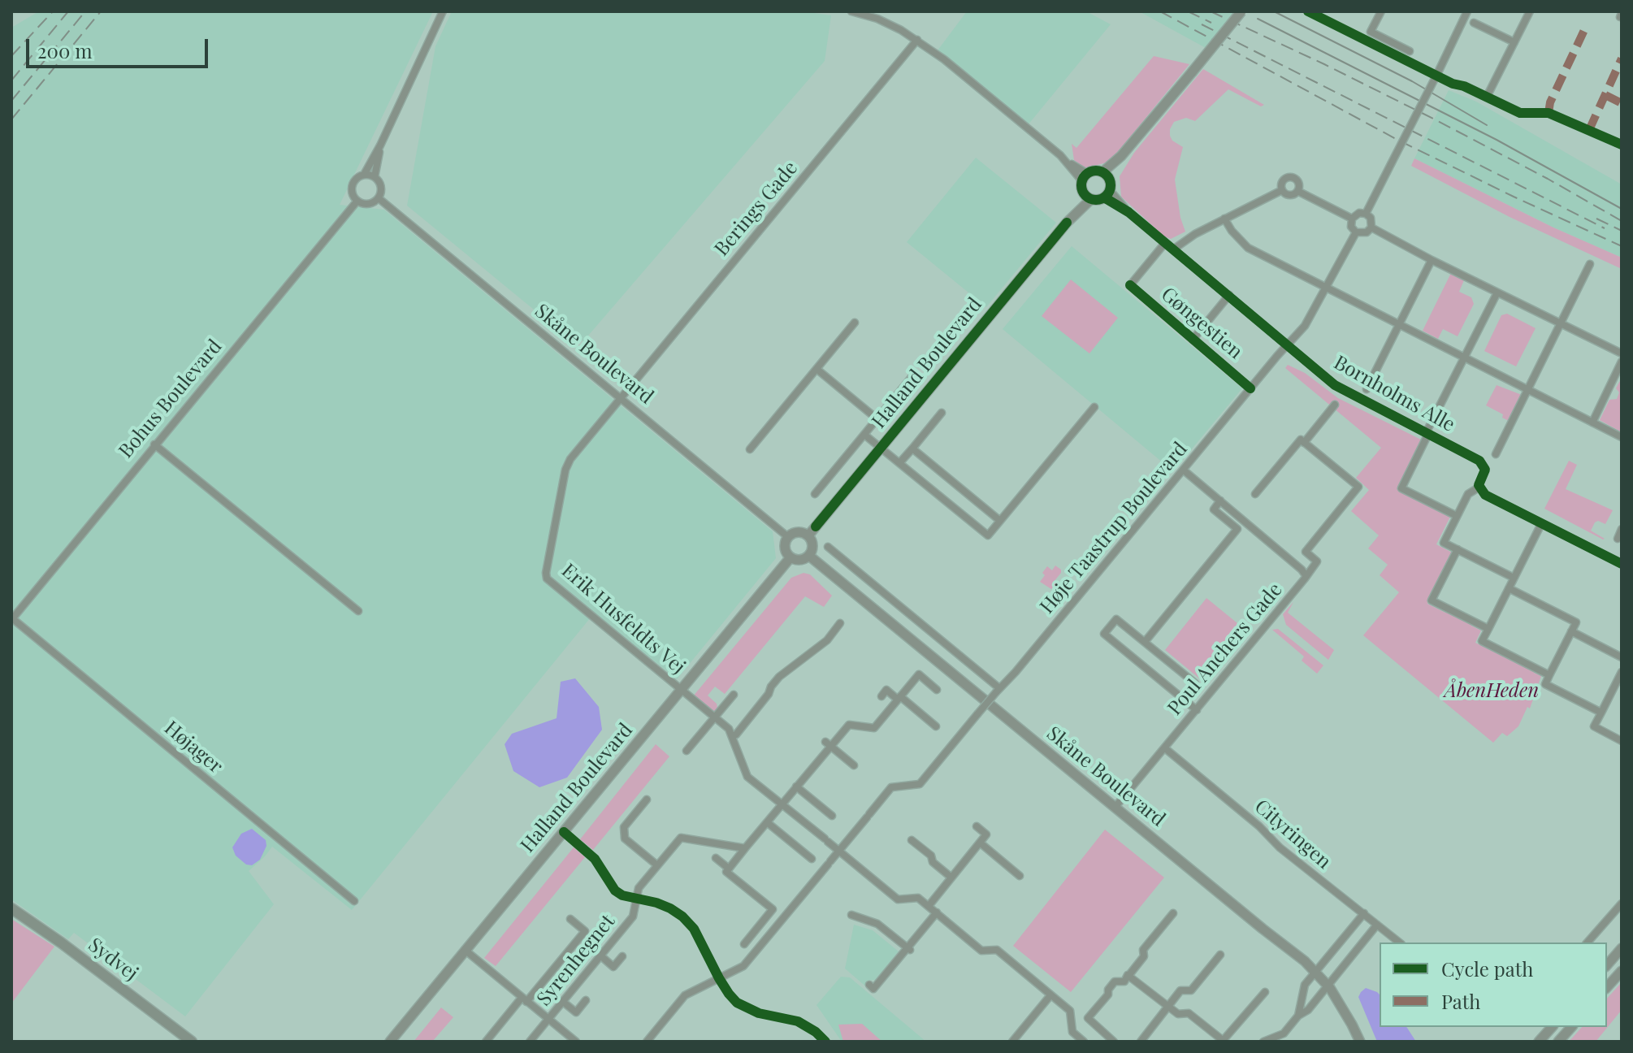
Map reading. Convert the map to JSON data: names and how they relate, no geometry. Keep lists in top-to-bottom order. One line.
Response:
{"streets":{"main road":["Sydvej"],"street":["Berings Gade","Skåne Boulevard","Halland Boulevard","Bornholms Alle","Bohus Boulevard","Høje Taastrup Boulevard","Erik Husfeldts Vej","Poul Anchers Gade","Højager","Cityringen","Syrenhegnet"],"cycle path":["Gøngestien"]},"crossings":[["Berings Gade","Skåne Boulevard"],["Berings Gade","Erik Husfeldts Vej"],["Skåne Boulevard","Halland Boulevard"],["Skåne Boulevard","Bohus Boulevard"],["Skåne Boulevard","Erik Husfeldts Vej"],["Skåne Boulevard","Poul Anchers Gade"],["Halland Boulevard","Bornholms Alle"],["Halland Boulevard","Erik Husfeldts Vej"],["Bornholms Alle","Høje Taastrup Boulevard"],["Bohus Boulevard","Højager"],["Høje Taastrup Boulevard","Poul Anchers Gade"],["Poul Anchers Gade","Cityringen"]],"parks":["ÅbenHeden"],"legend":["Cycle path","Path"],"scale_bar":"200 m"}
